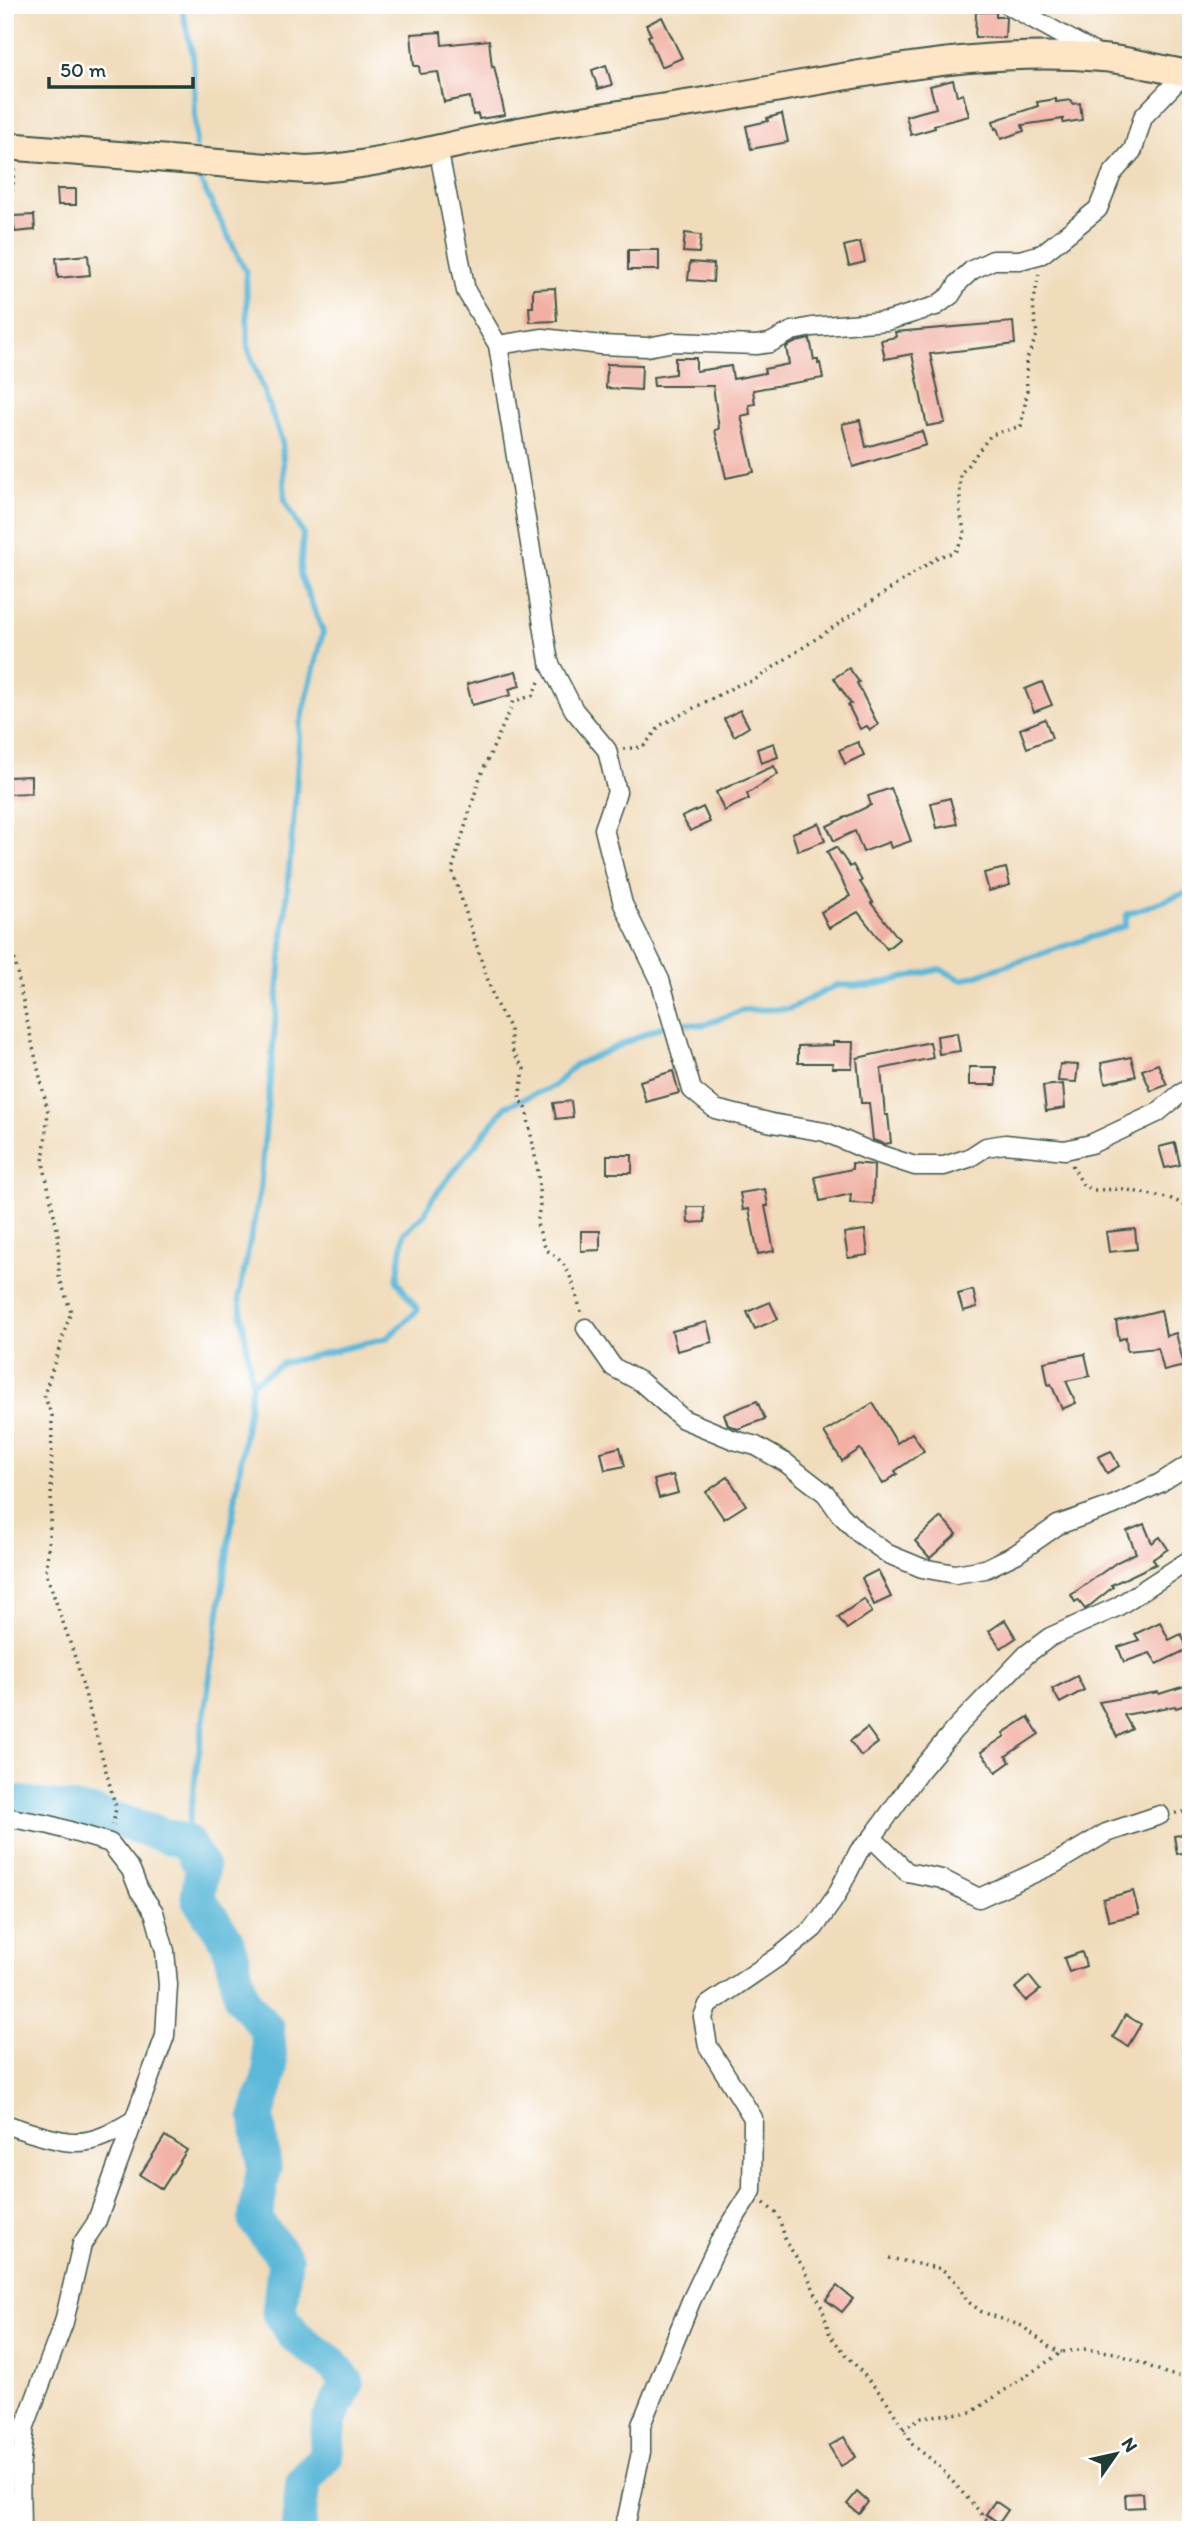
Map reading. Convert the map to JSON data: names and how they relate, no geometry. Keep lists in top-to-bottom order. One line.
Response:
{"scale_bar":"50 m","north":"top right"}
